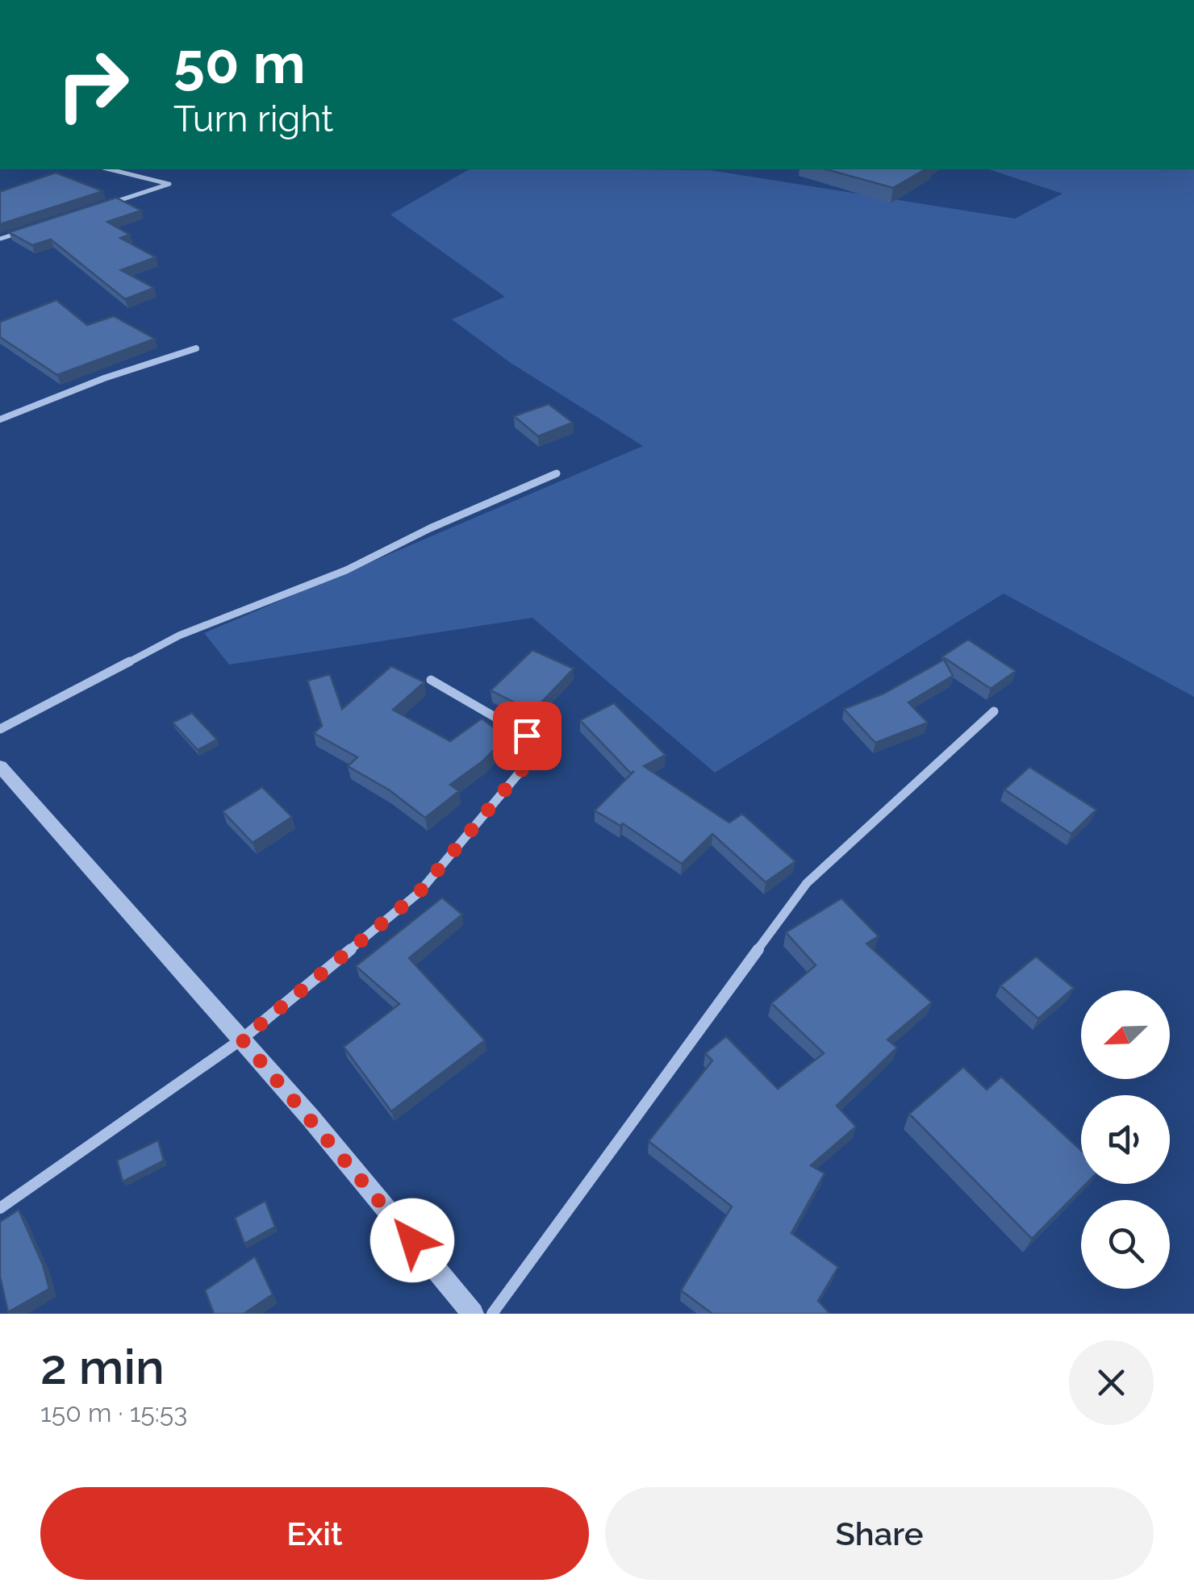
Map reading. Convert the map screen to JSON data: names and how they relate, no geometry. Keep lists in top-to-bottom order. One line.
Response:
{"north":"bottom left","page":{"turn":["50 m","Turn right"],"heading":["2 min","150 m · 15:53"],"buttons":["Exit","Share"]}}
